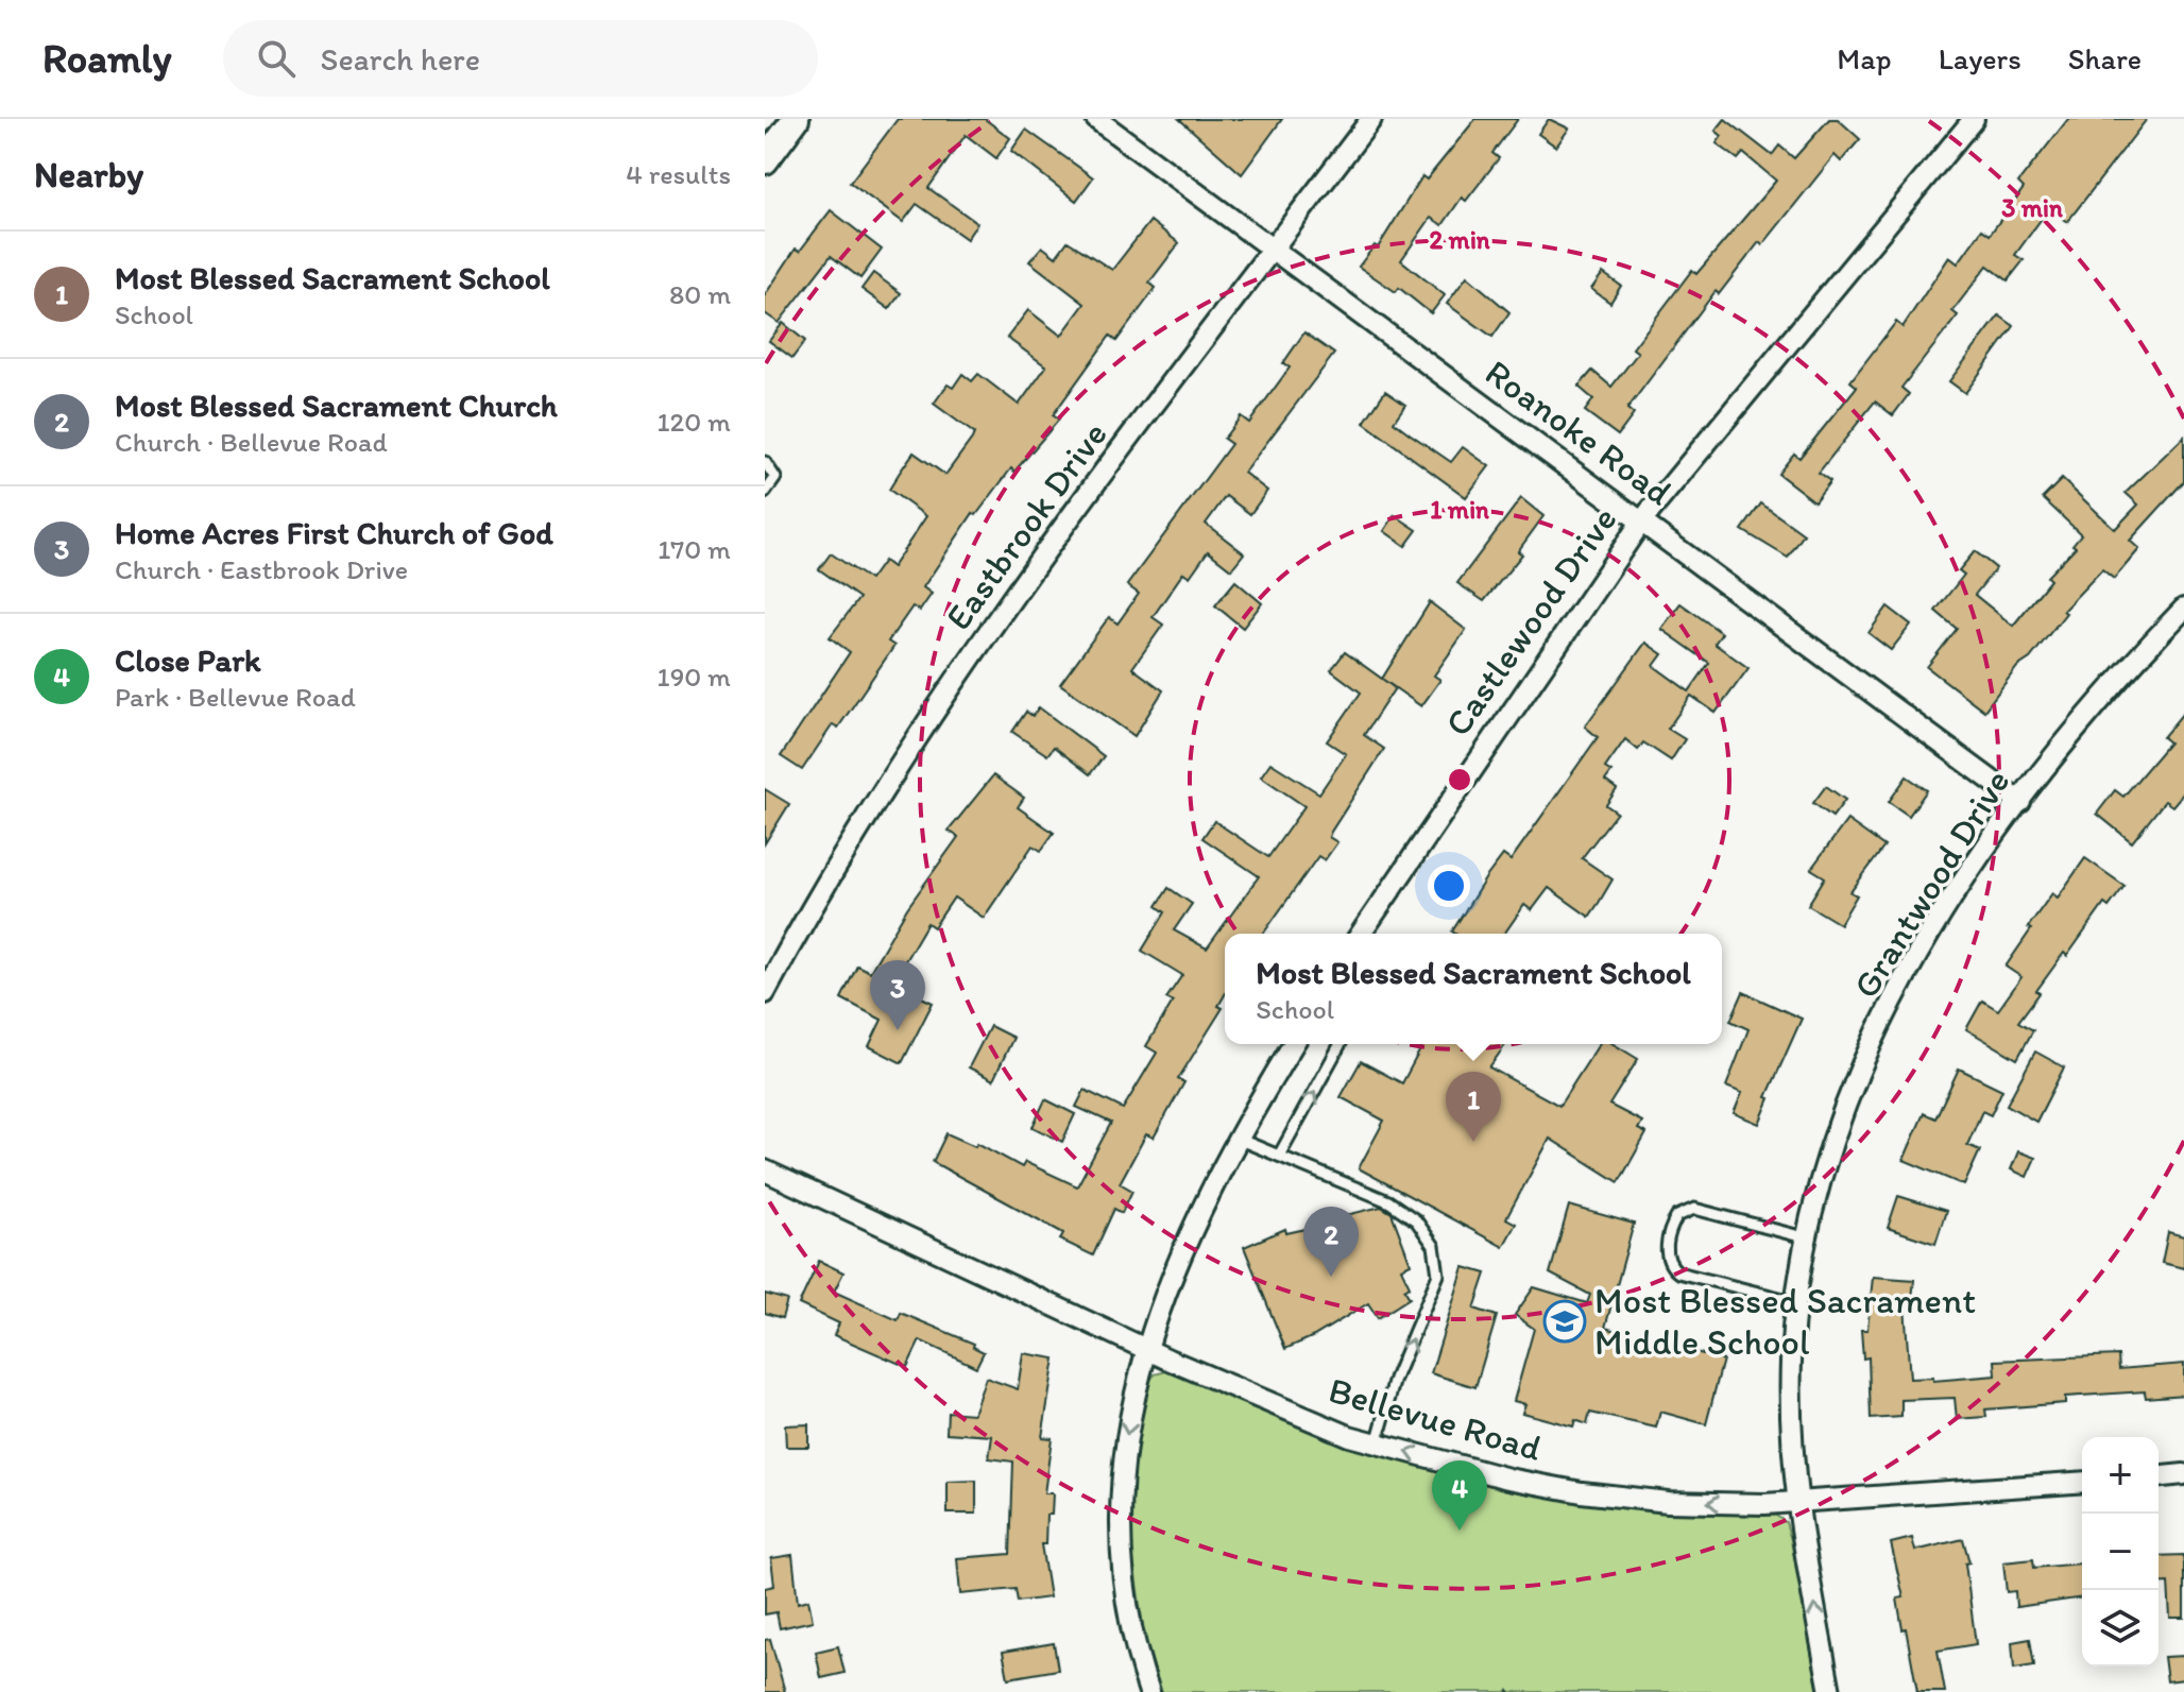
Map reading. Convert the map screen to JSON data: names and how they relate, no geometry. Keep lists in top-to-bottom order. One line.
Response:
{"streets":{"street":["Roanoke Road","Eastbrook Drive","Castlewood Drive","Grantwood Drive","Bellevue Road"]},"crossings":[["Roanoke Road","Eastbrook Drive"],["Roanoke Road","Castlewood Drive"],["Roanoke Road","Grantwood Drive"],["Grantwood Drive","Bellevue Road"]],"places":{"school or university":["Most Blessed Sacrament Middle School"]},"page":{"header":"Roamly","search":"Search here","nav":["Map","Layers","Share"],"heading":["Nearby","4 results"],"list":[{"mark":"1","name":"Most Blessed Sacrament School","note":"School","value":"80 m"},{"mark":"2","name":"Most Blessed Sacrament Church","note":"Church · Bellevue Road","value":"120 m"},{"mark":"3","name":"Home Acres First Church of God","note":"Church · Eastbrook Drive","value":"170 m"},{"mark":"4","name":"Close Park","note":"Park · Bellevue Road","value":"190 m"}],"popup":["Most Blessed Sacrament School","School"],"pins":["3","1","2","4"],"map_buttons":["+","−"]},"rings":["3 min","2 min","1 min"]}
